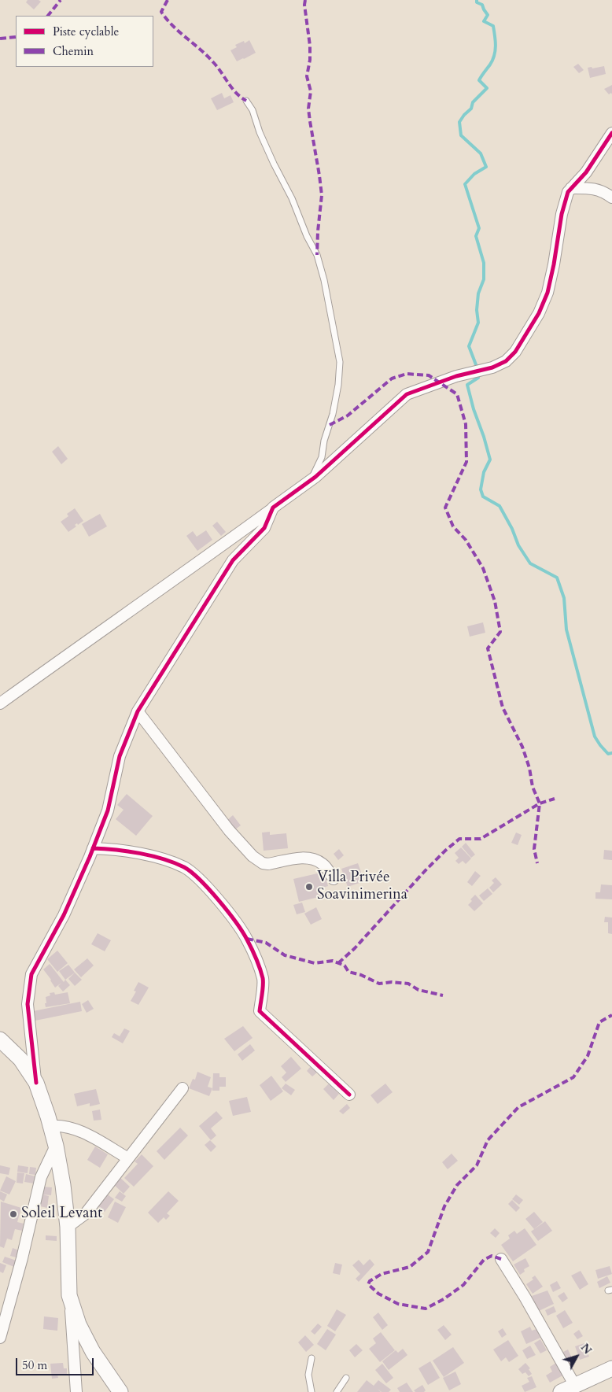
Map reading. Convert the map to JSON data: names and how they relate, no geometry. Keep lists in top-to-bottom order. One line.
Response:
{"places":["Villa Privée Soavinimerina","Soleil Levant"],"legend":["Piste cyclable","Chemin"],"scale_bar":"50 m","north":"top right"}
